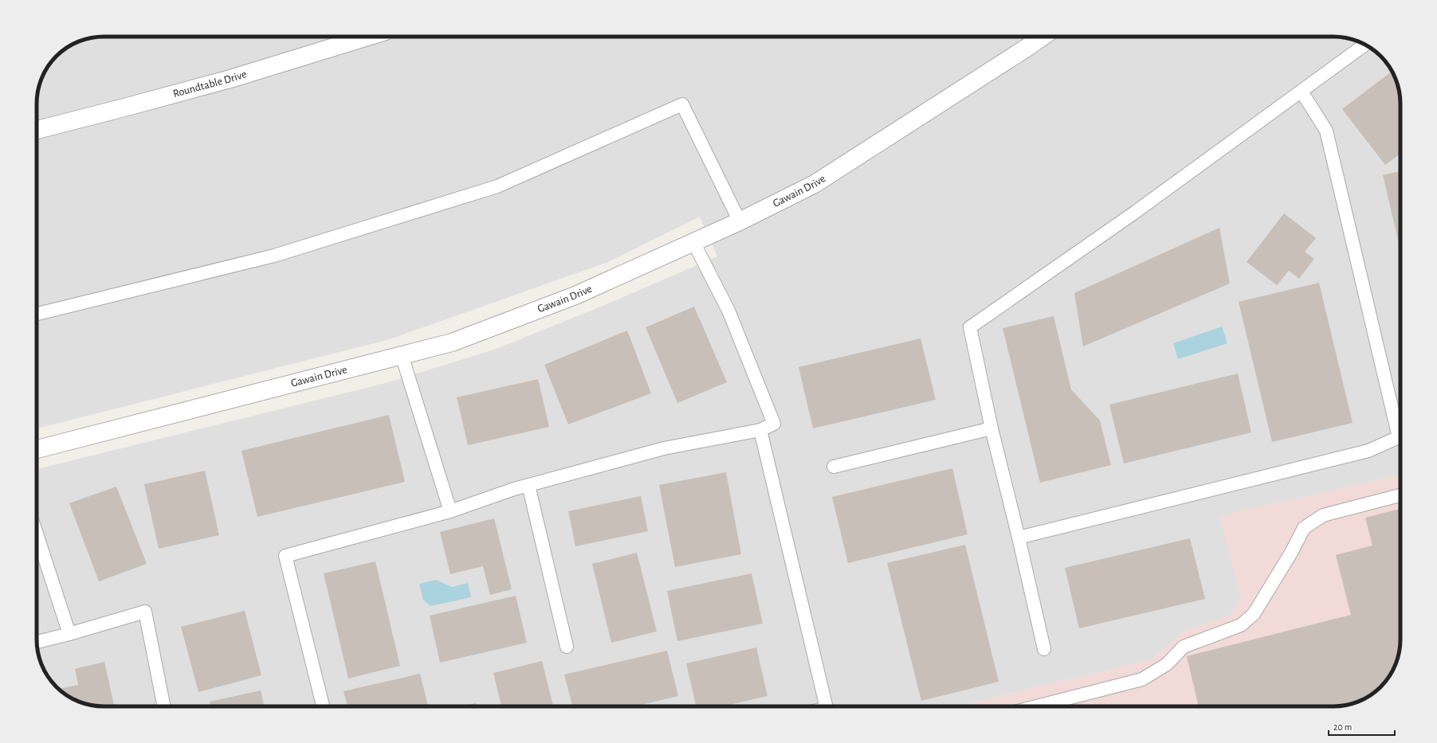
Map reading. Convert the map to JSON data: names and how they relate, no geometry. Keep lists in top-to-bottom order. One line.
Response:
{"streets":{"street":["Roundtable Drive","Gawain Drive"]},"scale_bar":"20 m"}
